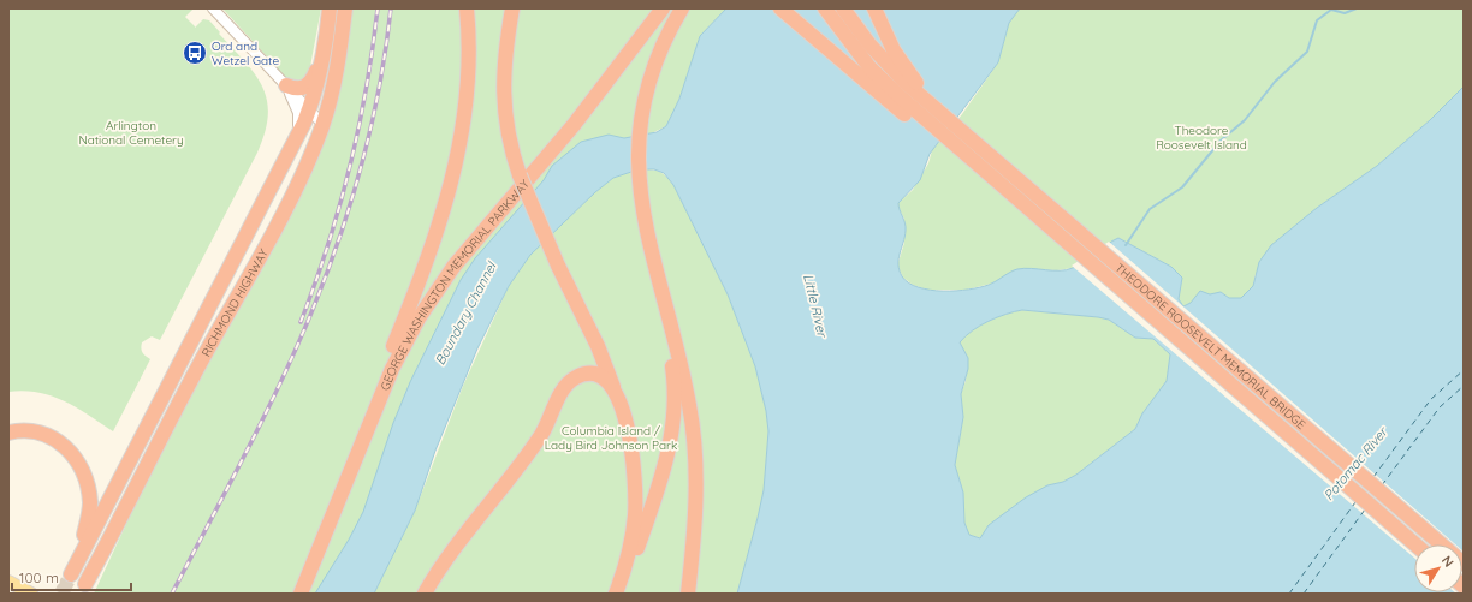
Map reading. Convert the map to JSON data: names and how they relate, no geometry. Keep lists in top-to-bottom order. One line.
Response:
{"streets":{"highway":["GEORGE WASHINGTON MEMORIAL PARKWAY","RICHMOND HIGHWAY","THEODORE ROOSEVELT MEMORIAL BRIDGE"]},"water":["Little River","Boundary Channel","Potomac River"],"parks":["Arlington National Cemetery","Theodore Roosevelt Island","Columbia Island / Lady Bird Johnson Park"],"places":{"bus stop":["Ord and Wetzel Gate"]},"scale_bar":"100 m","north":"top right"}
